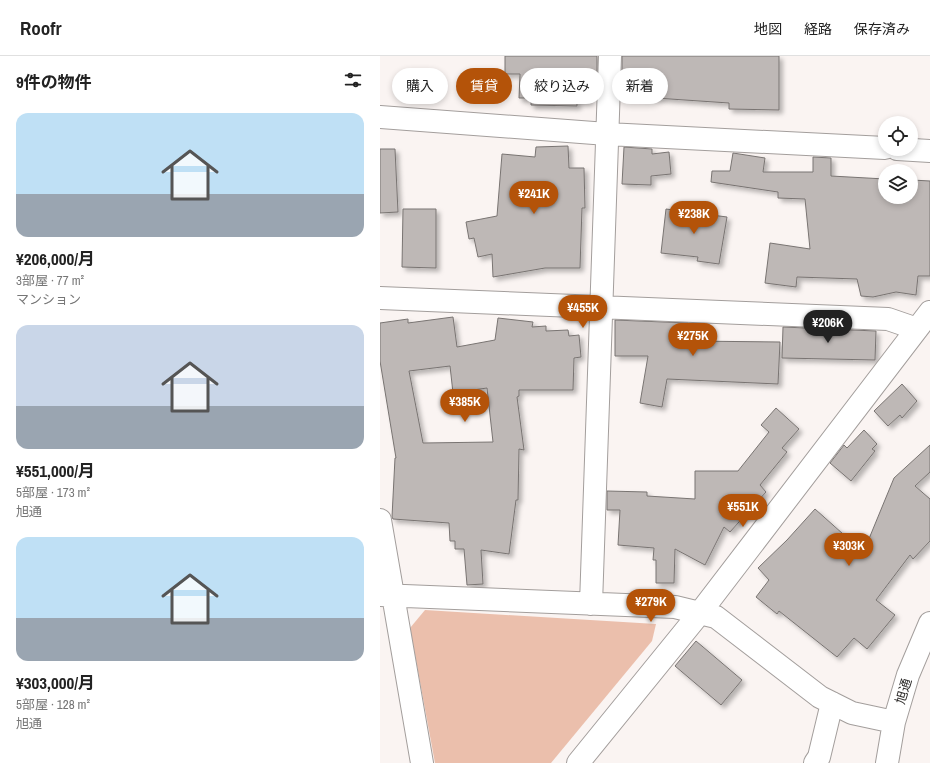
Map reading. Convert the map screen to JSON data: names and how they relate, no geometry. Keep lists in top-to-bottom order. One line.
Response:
{"streets":{"street":["旭通"]},"page":{"header":"Roofr","nav":["地図","経路","保存済み"],"heading":"9件の物件","chip":["購入","賃貸","絞り込み","新着"],"list":[{"name":"¥206,000/月","note":"3部屋 · 77 m² · マンション"},{"name":"¥551,000/月","note":"5部屋 · 173 m² · 旭通"},{"name":"¥303,000/月","note":"5部屋 · 128 m² · 旭通"}],"price":["¥241K","¥238K","¥455K","¥206K","¥275K","¥385K","¥551K","¥303K","¥279K"]}}
